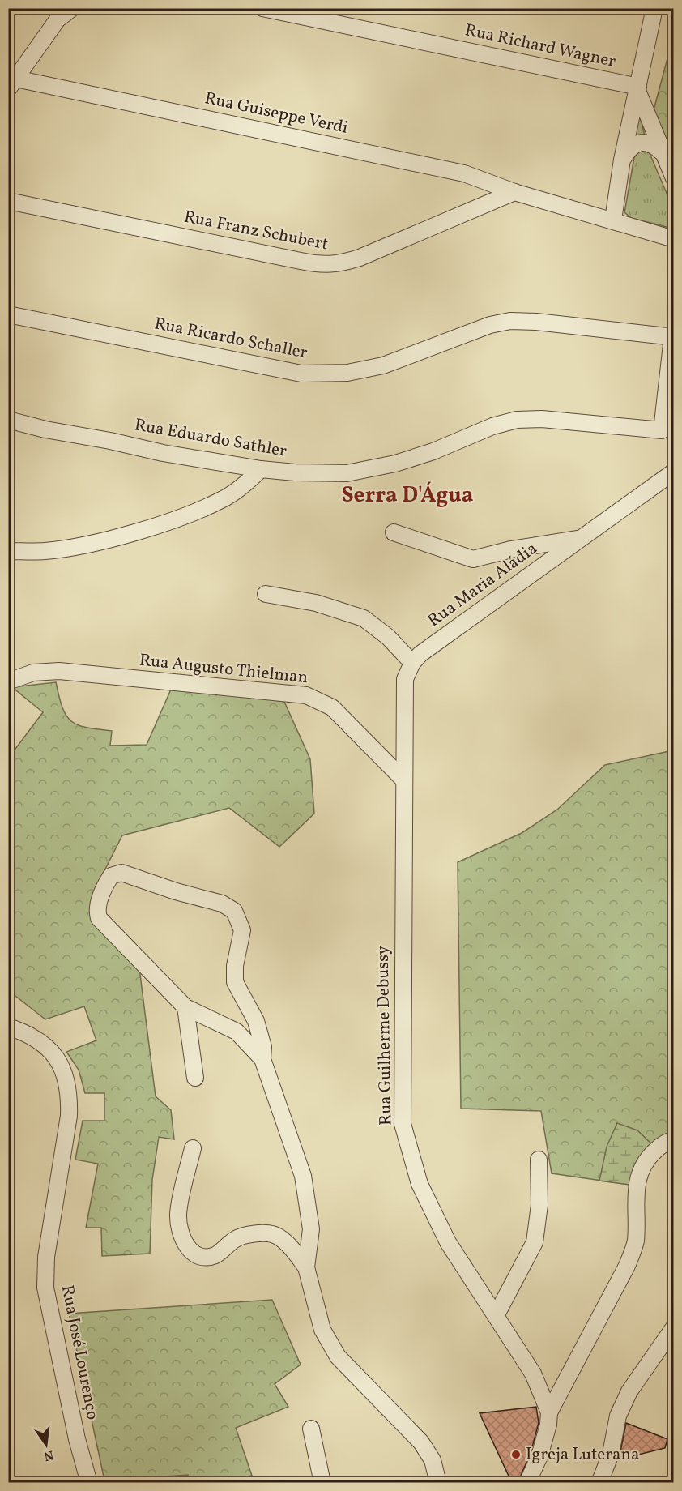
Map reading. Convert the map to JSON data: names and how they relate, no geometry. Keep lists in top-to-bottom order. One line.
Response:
{"streets":{"street":["Rua Richard Wagner","Rua Guiseppe Verdi","Rua Franz Schubert","Rua Ricardo Schaller","Rua Eduardo Sathler","Rua Maria Aládia","Rua Augusto Thielman","Rua Guilherme Debussy","Rua José Lourenço"]},"crossings":[["Rua Guiseppe Verdi","Rua Franz Schubert"],["Rua Ricardo Schaller","Rua Eduardo Sathler"],["Rua Augusto Thielman","Rua Guilherme Debussy"]],"districts":["Serra D'Água"],"places":["Igreja Luterana"],"north":"bottom"}
